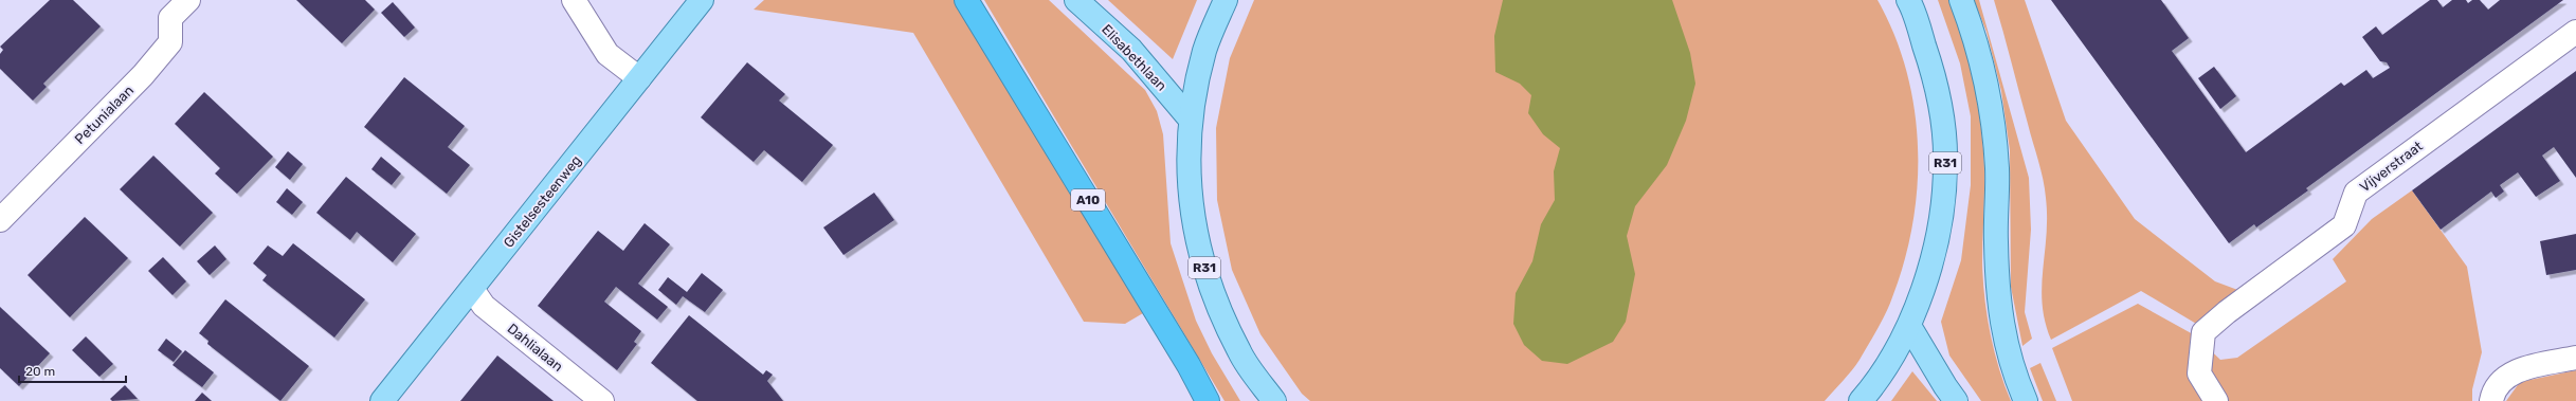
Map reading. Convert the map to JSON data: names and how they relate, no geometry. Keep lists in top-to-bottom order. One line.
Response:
{"streets":{"highway":["A10"],"main road":["Elisabethlaan","R31","Gistelsesteenweg"],"street":["Petunialaan","Vijverstraat","Dahlialaan"]},"crossings":[["Elisabethlaan","R31"],["Gistelsesteenweg","Dahlialaan"]],"scale_bar":"20 m"}
